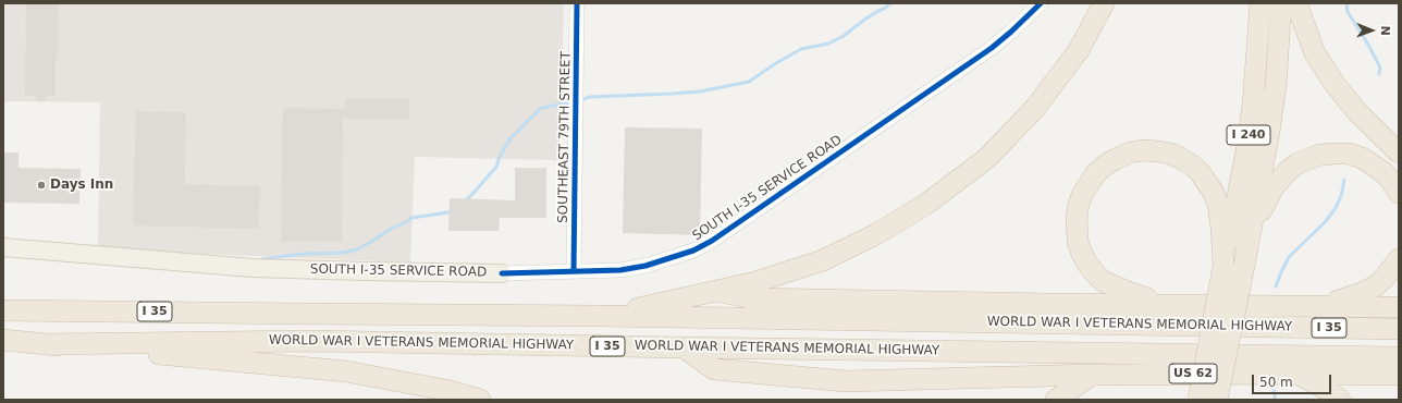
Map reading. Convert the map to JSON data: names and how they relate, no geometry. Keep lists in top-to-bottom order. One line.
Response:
{"streets":{"highway":["I 240","I 35","WORLD WAR I VETERANS MEMORIAL HIGHWAY","US 62"],"main road":["SOUTH I-35 SERVICE ROAD"],"street":["SOUTHEAST 79TH STREET"]},"crossings":[["SOUTHEAST 79TH STREET","SOUTH I-35 SERVICE ROAD"],["I 35","WORLD WAR I VETERANS MEMORIAL HIGHWAY"]],"places":["Days Inn"],"scale_bar":"50 m","north":"right"}
